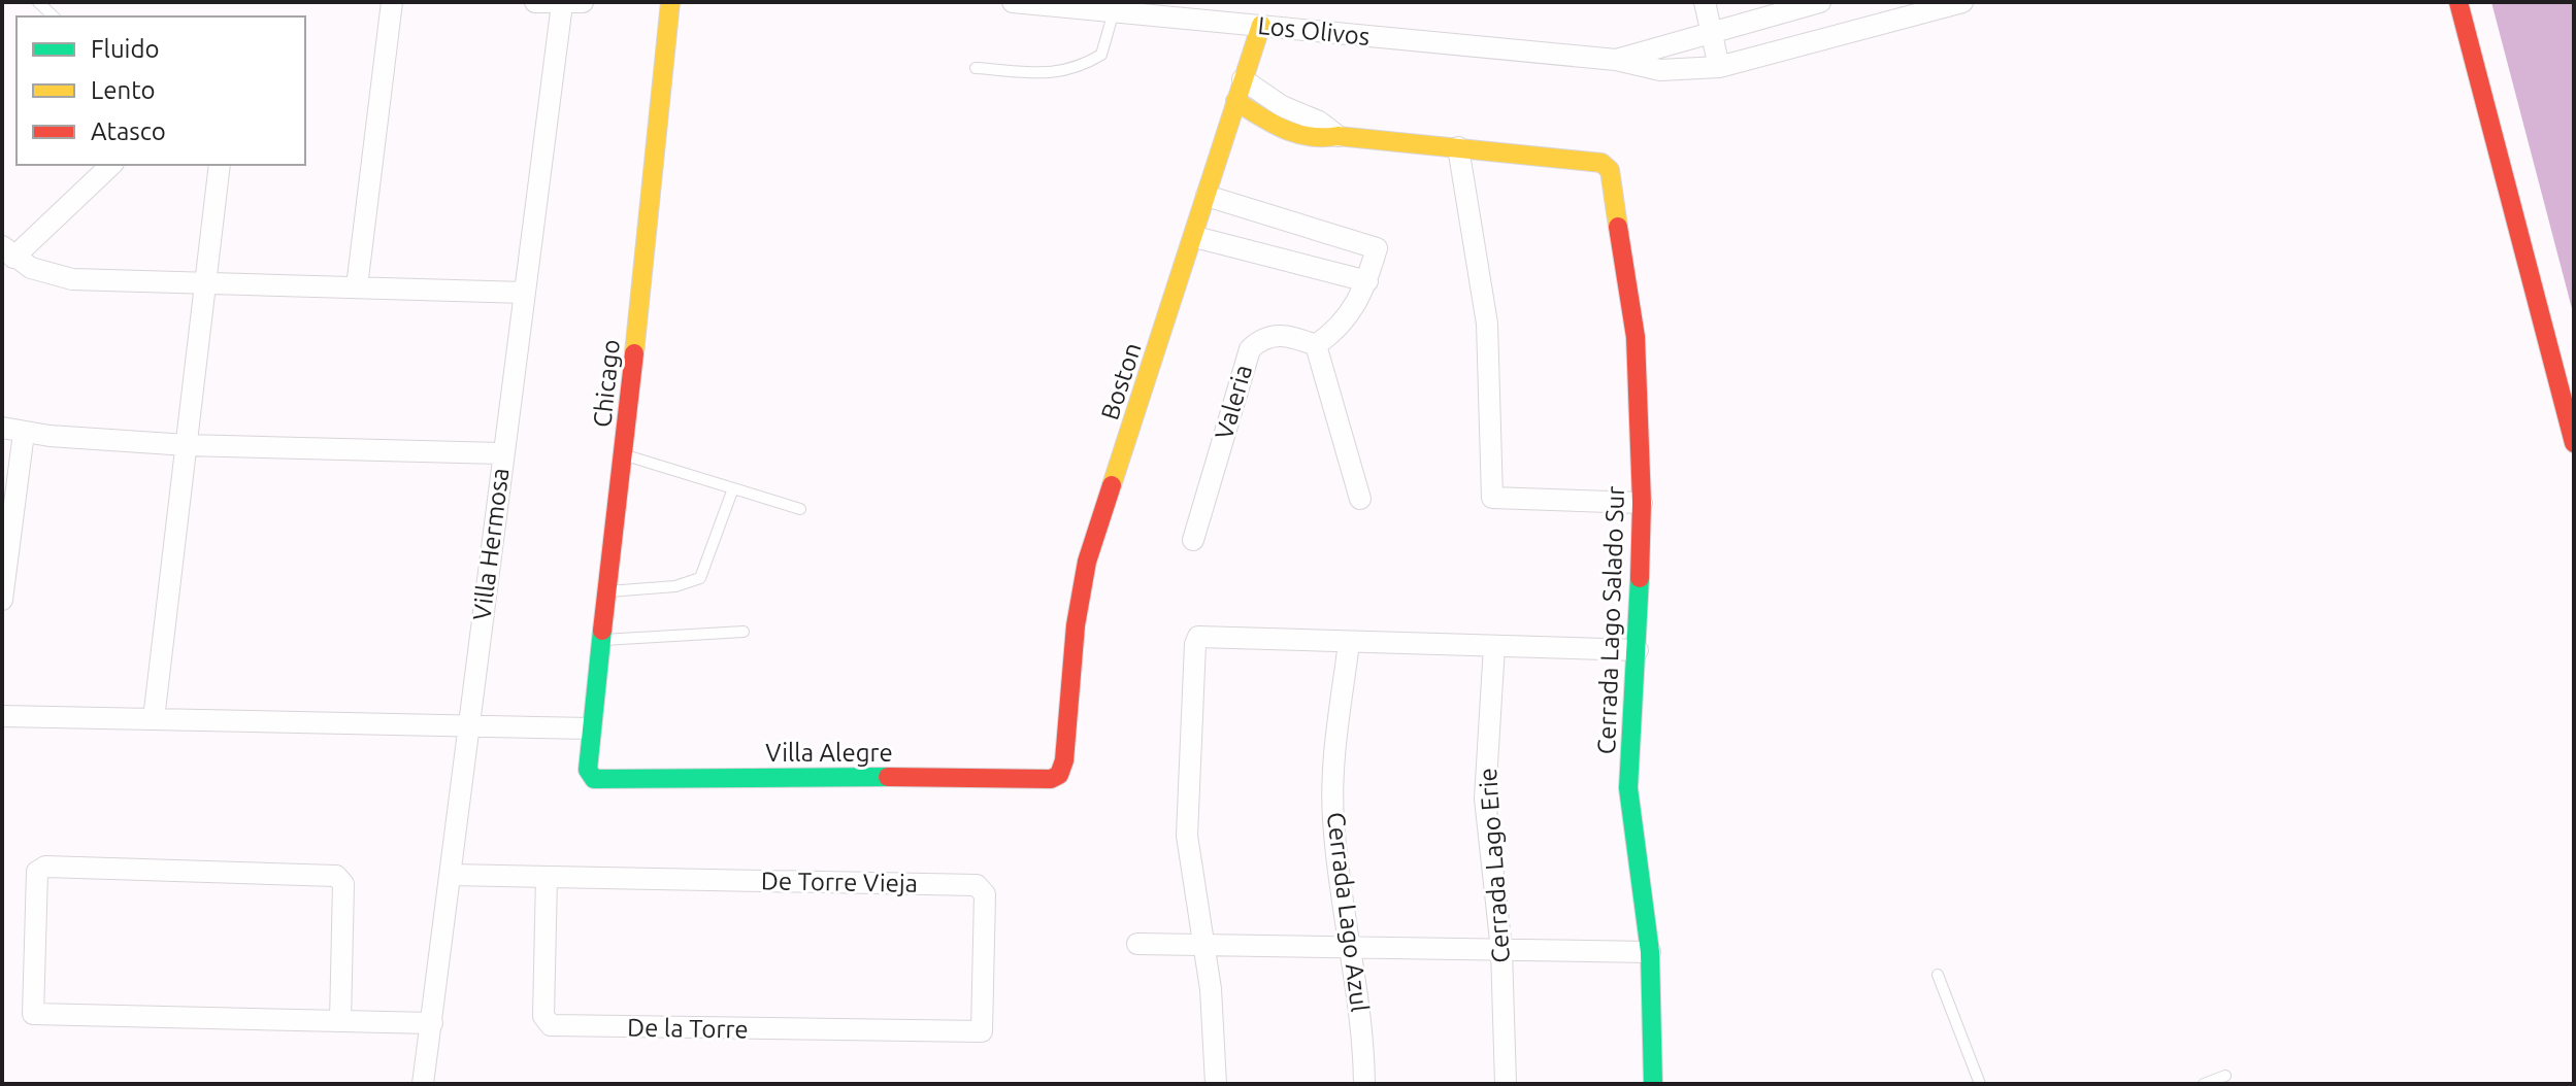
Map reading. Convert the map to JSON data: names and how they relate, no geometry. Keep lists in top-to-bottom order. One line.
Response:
{"streets":{"street":["Los Olivos","Boston","Chicago","Valeria","Villa Hermosa","Cerrada Lago Salado Sur","Villa Alegre","Cerrada Lago Erie","De Torre Vieja","Cerrada Lago Azul","De la Torre"]},"crossings":[["Los Olivos","Boston"],["Boston","Villa Alegre"],["Chicago","Villa Alegre"],["Villa Hermosa","De Torre Vieja"],["De Torre Vieja","De la Torre"]],"legend":["Fluido","Lento","Atasco"]}
